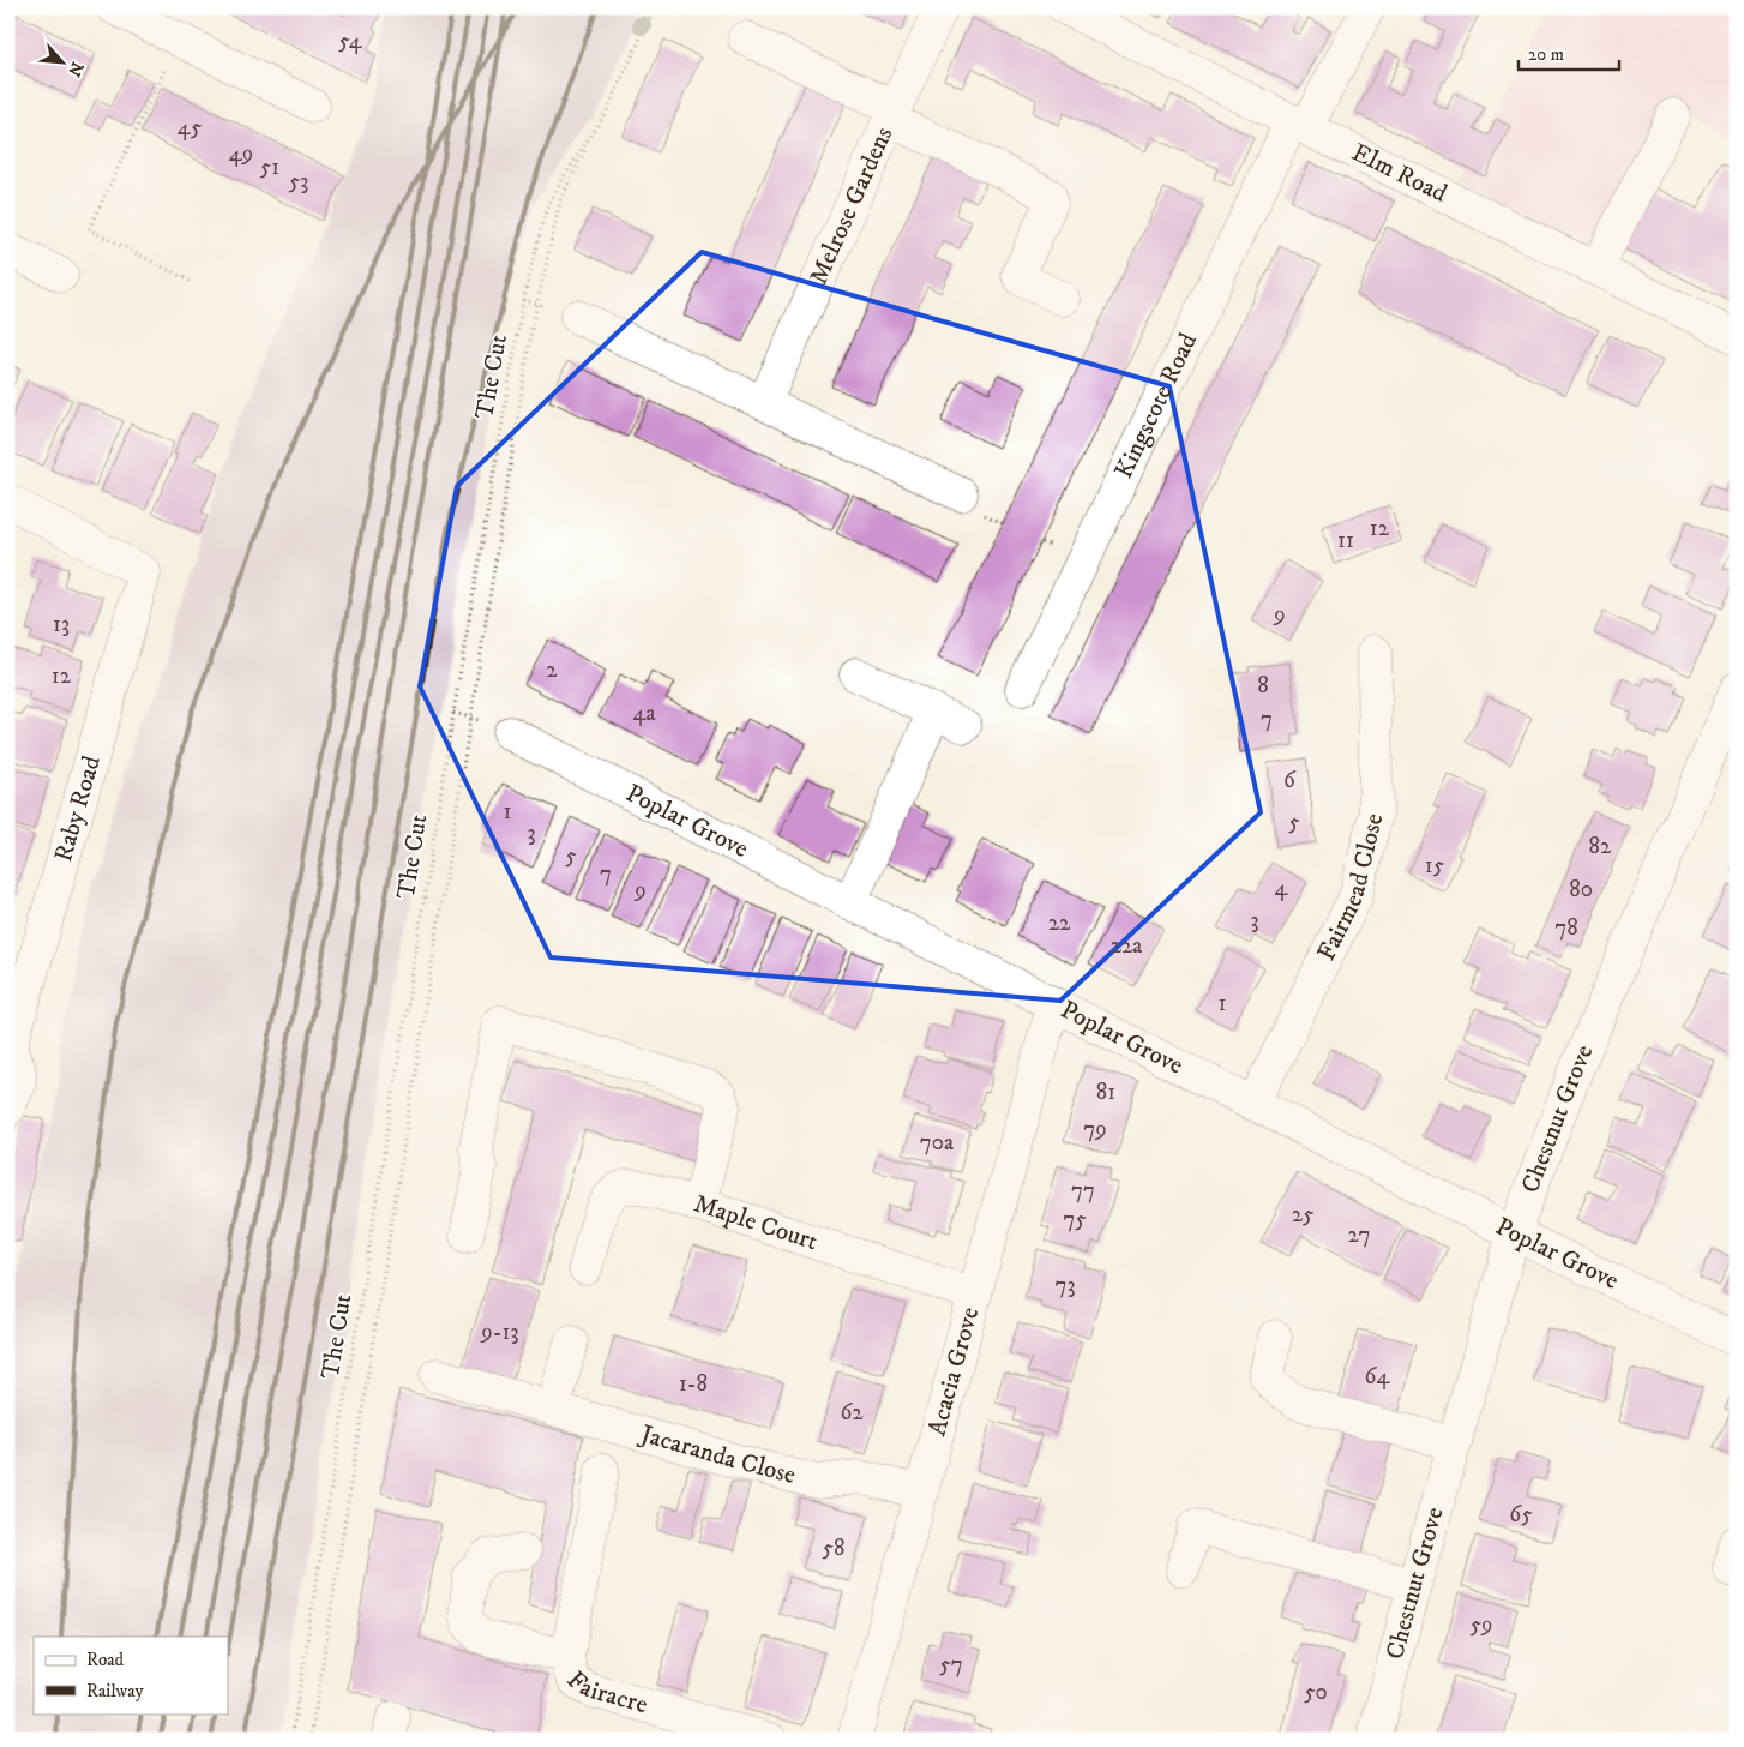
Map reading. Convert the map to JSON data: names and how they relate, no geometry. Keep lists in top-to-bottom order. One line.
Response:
{"streets":{"street":["Elm Road","Melrose Gardens","Kingscote Road","Raby Road","Poplar Grove","Fairmead Close","Chestnut Grove","Maple Court","Acacia Grove","Jacaranda Close","Fairacre"],"path":["The Cut"]},"crossings":[["Elm Road","Kingscote Road"],["Poplar Grove","Fairmead Close"],["Poplar Grove","Chestnut Grove"],["Poplar Grove","Acacia Grove"],["Maple Court","Acacia Grove"],["Acacia Grove","Jacaranda Close"]],"house_numbers":["54","45","49","51","53","12","11","9","13","2","12","8","4a","7","6","1","5","3","82","5","15","7","4","80","9","3","22","78","22a","1","81","79","70a","77","25","75","27","73","9-13","64","1-8","62","65","58","59","57","50"],"legend":["Road","Railway"],"scale_bar":"20 m","north":"bottom right"}
